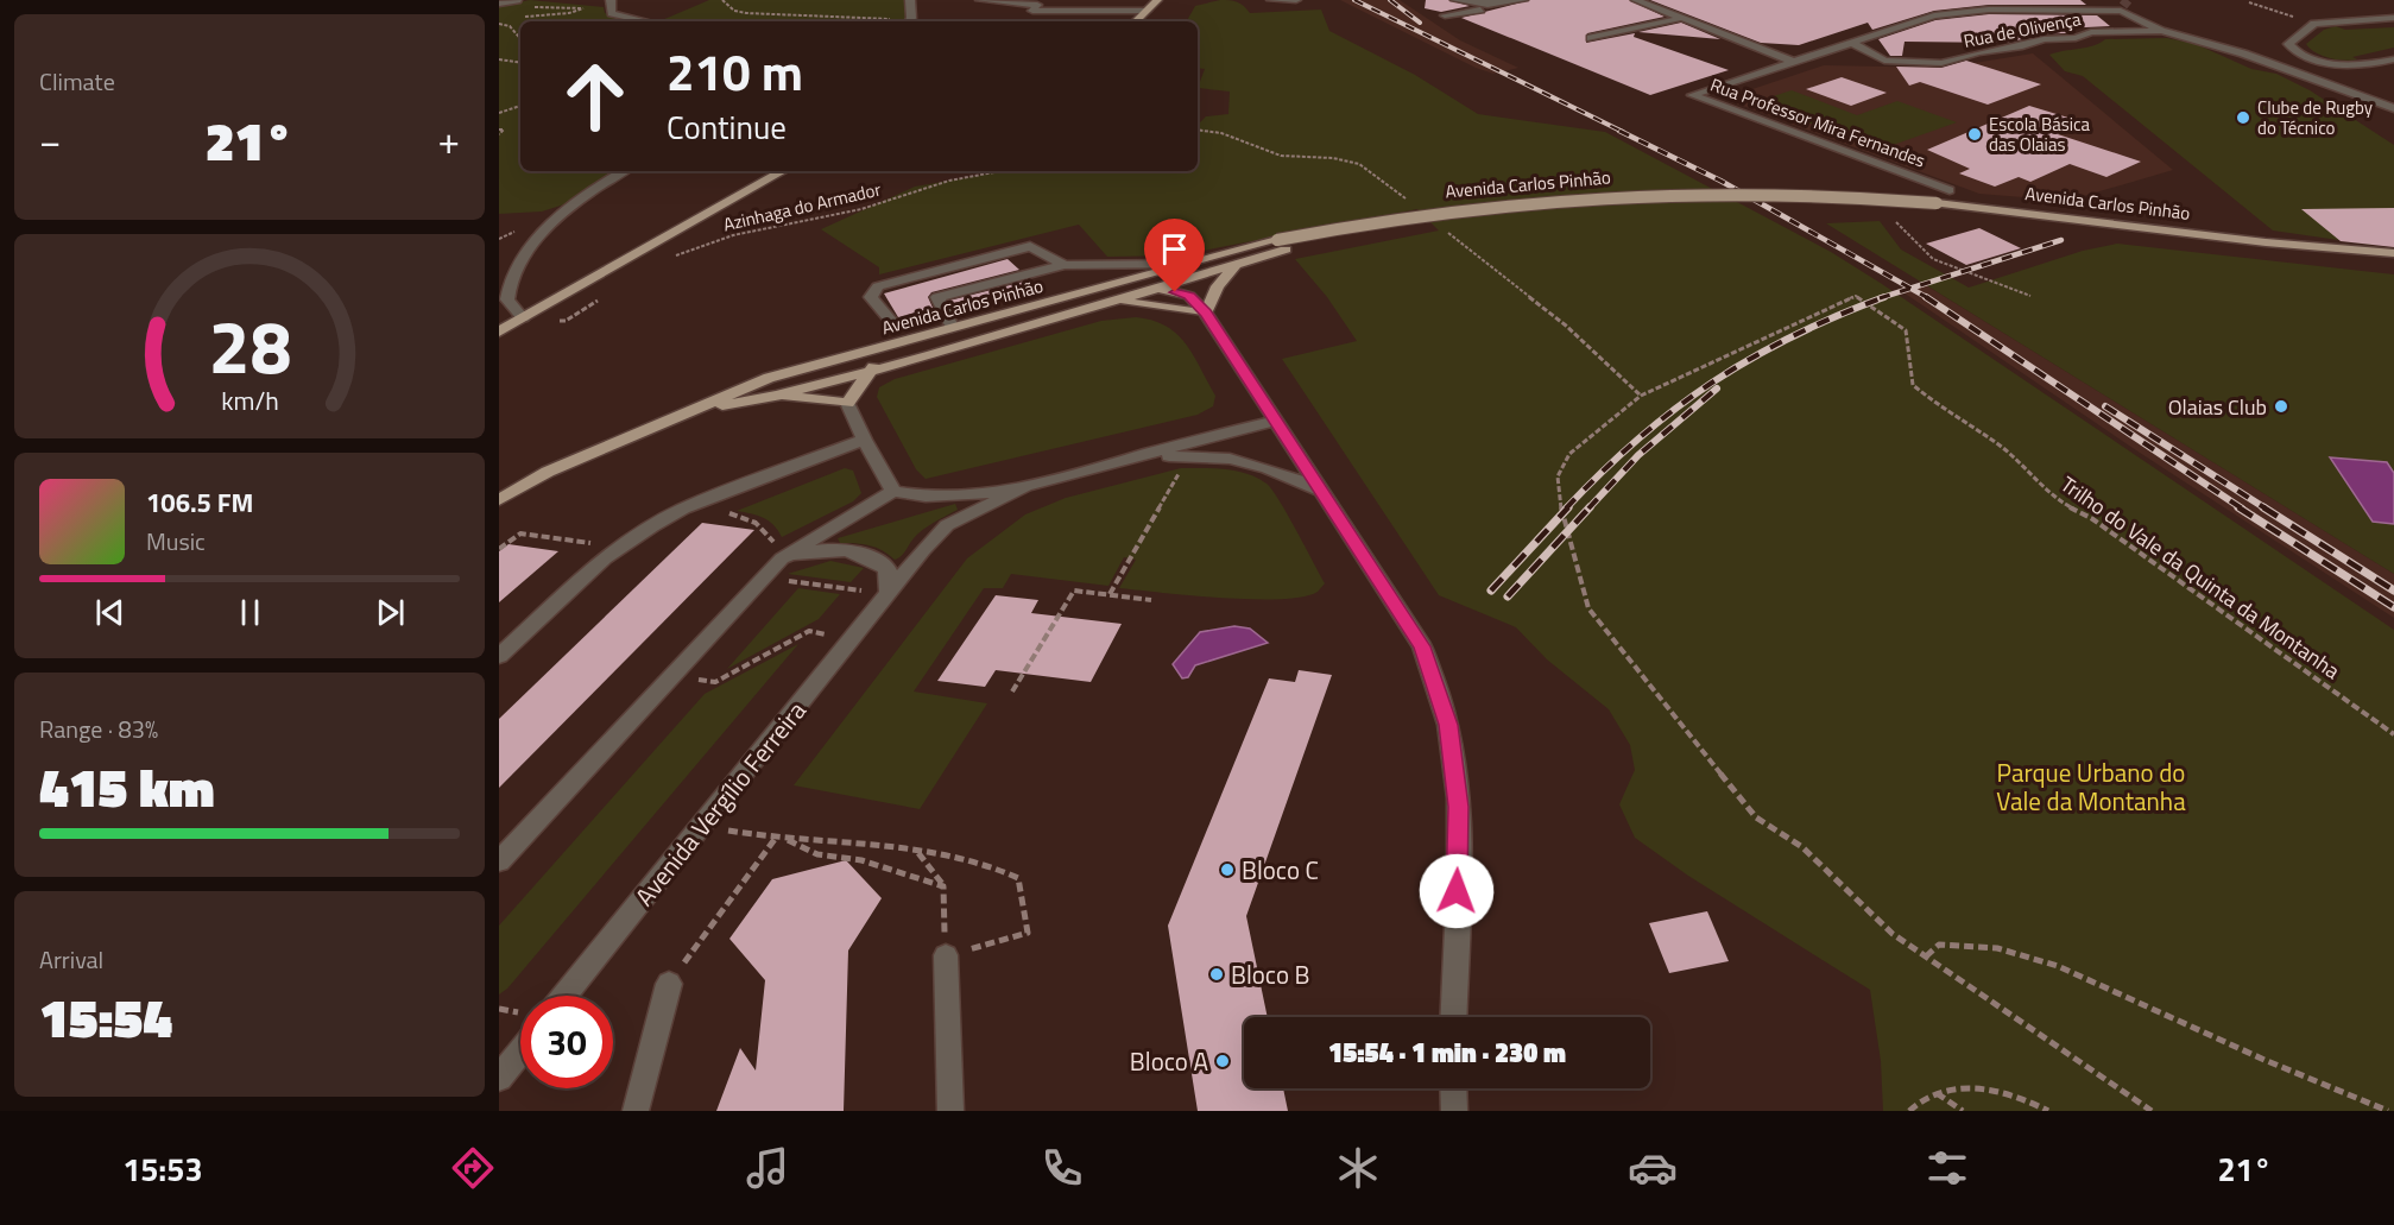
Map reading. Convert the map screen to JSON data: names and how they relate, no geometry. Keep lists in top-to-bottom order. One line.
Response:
{"streets":{"main road":["Avenida Carlos Pinhão"],"street":["Rua de Olivença","Rua Professor Mira Fernandes","Avenida Vergílio Ferreira"],"path":["Azinhaga do Armador","Trilho do Vale da Quinta da Montanha"]},"crossings":[["Rua de Olivença","Rua Professor Mira Fernandes"]],"parks":["Parque Urbano do Vale da Montanha"],"places":["Clube de Rugby do Técnico","Escola Básica das Olaias","Olaias Club","Bloco C","Bloco B","Bloco A"],"page":{"tile":["Climate",["Range · 83%","415 km"],["Arrival","15:54"]],"turn":["210 m","Continue"],"heat":["−","21°","+"],"song":["106.5 FM","Music"],"limit":"30","trip":"15:54 · 1 min · 230 m","tabs":["15:53","21°"],"gauge":["28","km/h"]}}
